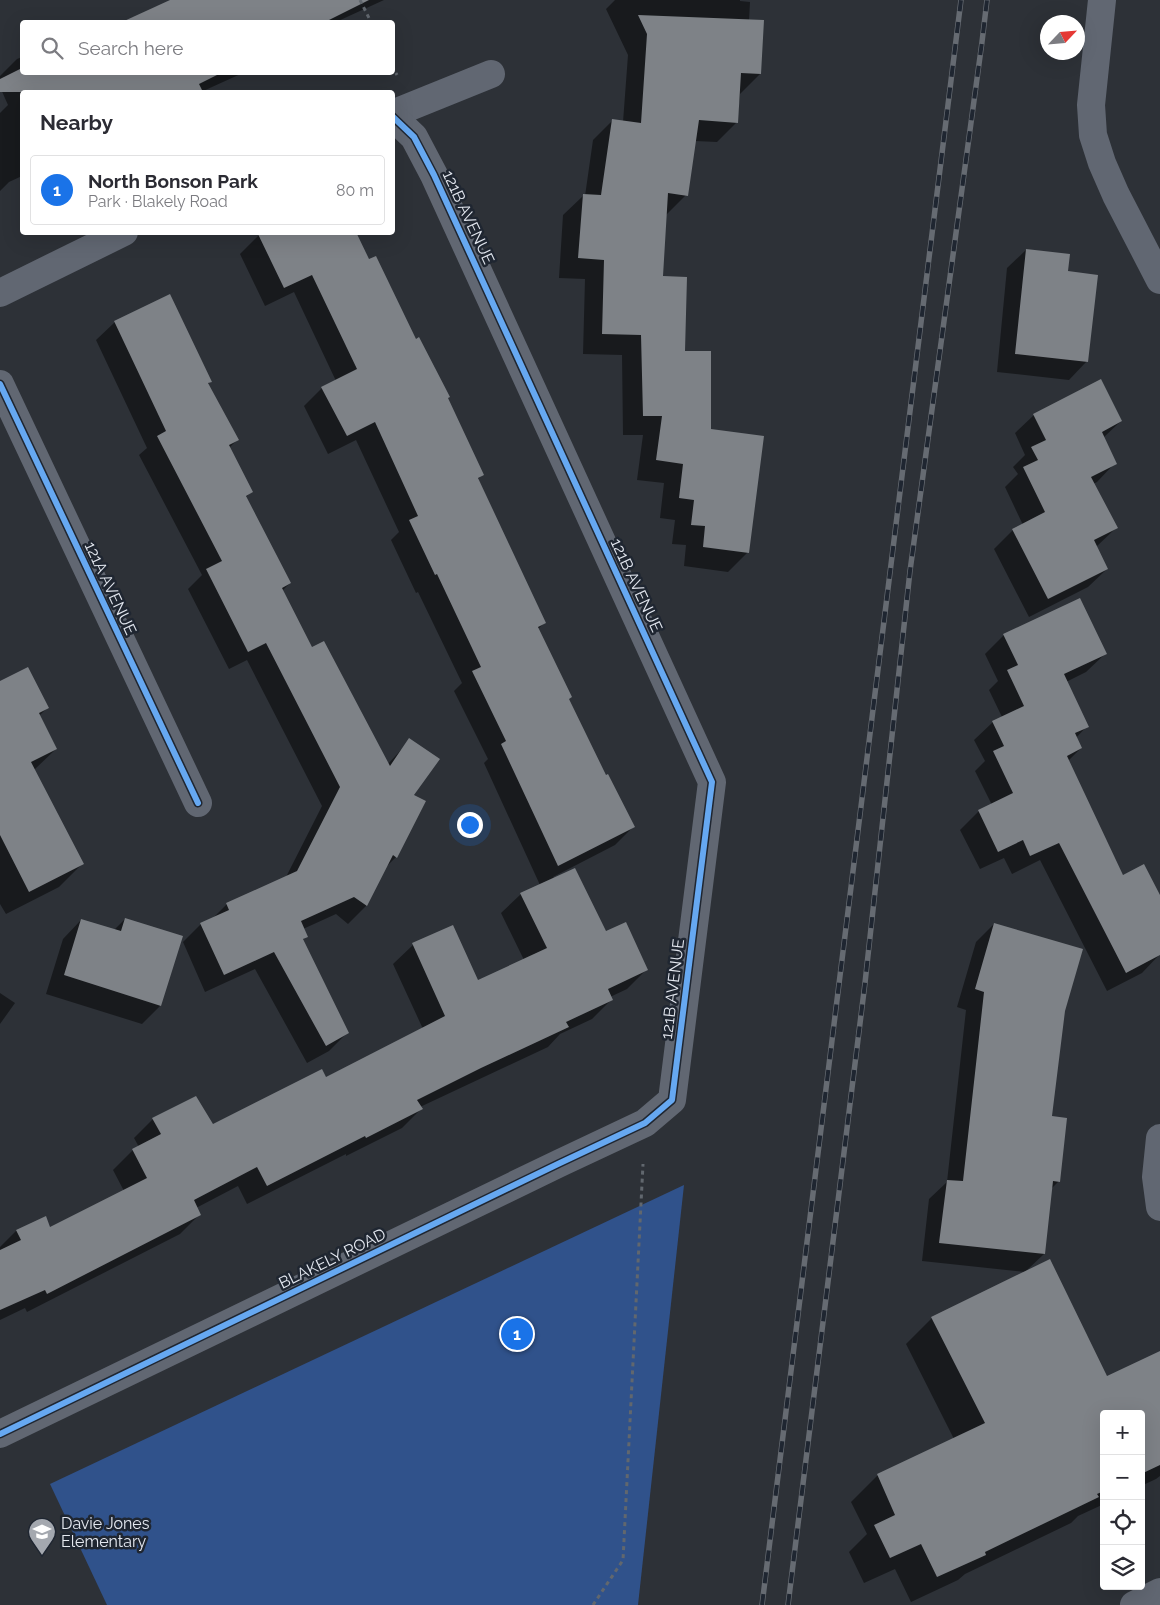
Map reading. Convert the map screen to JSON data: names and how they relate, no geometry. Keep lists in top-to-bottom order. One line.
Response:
{"streets":{"street":["121B AVENUE","121A AVENUE","BLAKELY ROAD"]},"crossings":[["121B AVENUE","BLAKELY ROAD"]],"places":{"school or university":["Davie Jones Elementary"]},"north":"top right","page":{"search":"Search here","heading":"Nearby","list":[{"mark":"1","name":"North Bonson Park","note":"Park · Blakely Road","value":"80 m"}],"pins":"1","map_buttons":["+","−"]}}
